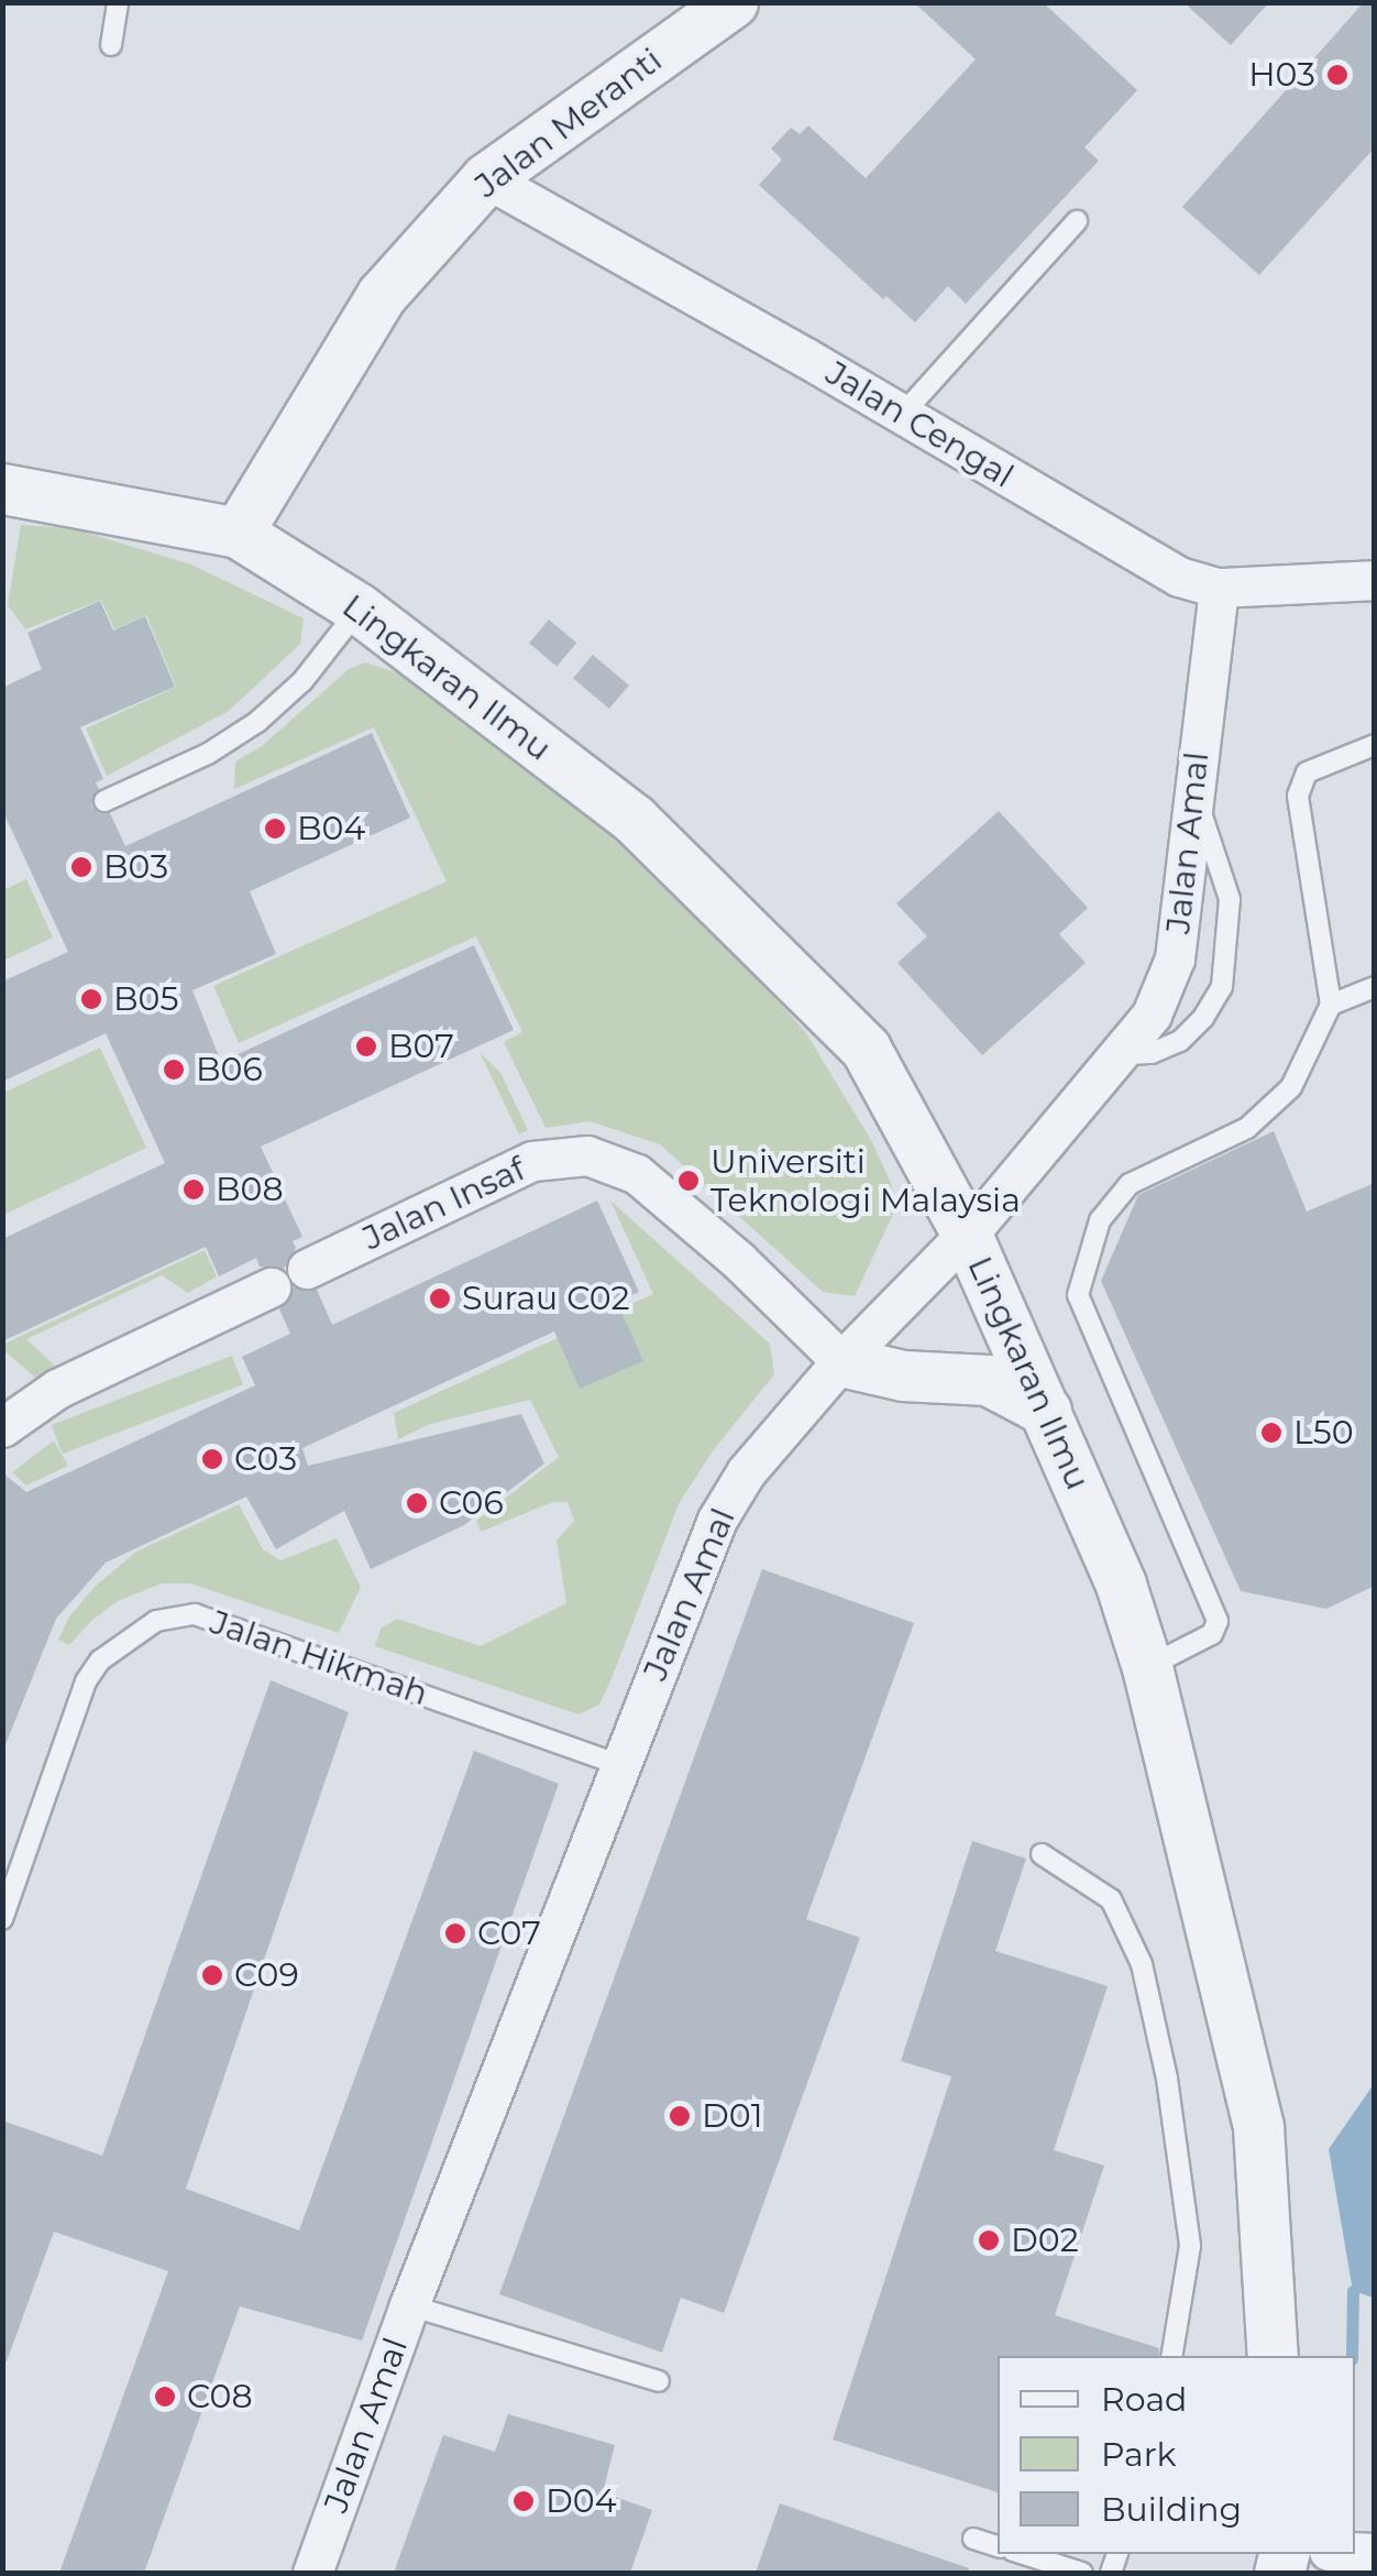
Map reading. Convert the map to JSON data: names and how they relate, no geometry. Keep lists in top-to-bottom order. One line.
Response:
{"streets":{"street":["Jalan Meranti","Jalan Cengal","Lingkaran Ilmu","Jalan Amal","Jalan Insaf"],"lane":["Jalan Hikmah"]},"crossings":[["Jalan Meranti","Jalan Cengal"],["Jalan Meranti","Lingkaran Ilmu"],["Jalan Cengal","Jalan Amal"],["Lingkaran Ilmu","Jalan Amal"],["Jalan Amal","Jalan Insaf"],["Jalan Amal","Jalan Hikmah"]],"places":["H03","B04","B03","B05","B07","B06","Universiti Teknologi Malaysia","B08","Surau C02","L50","C03","C06","C07","C09","D01","D02","C08","D04"],"legend":["Road","Park","Building"]}
